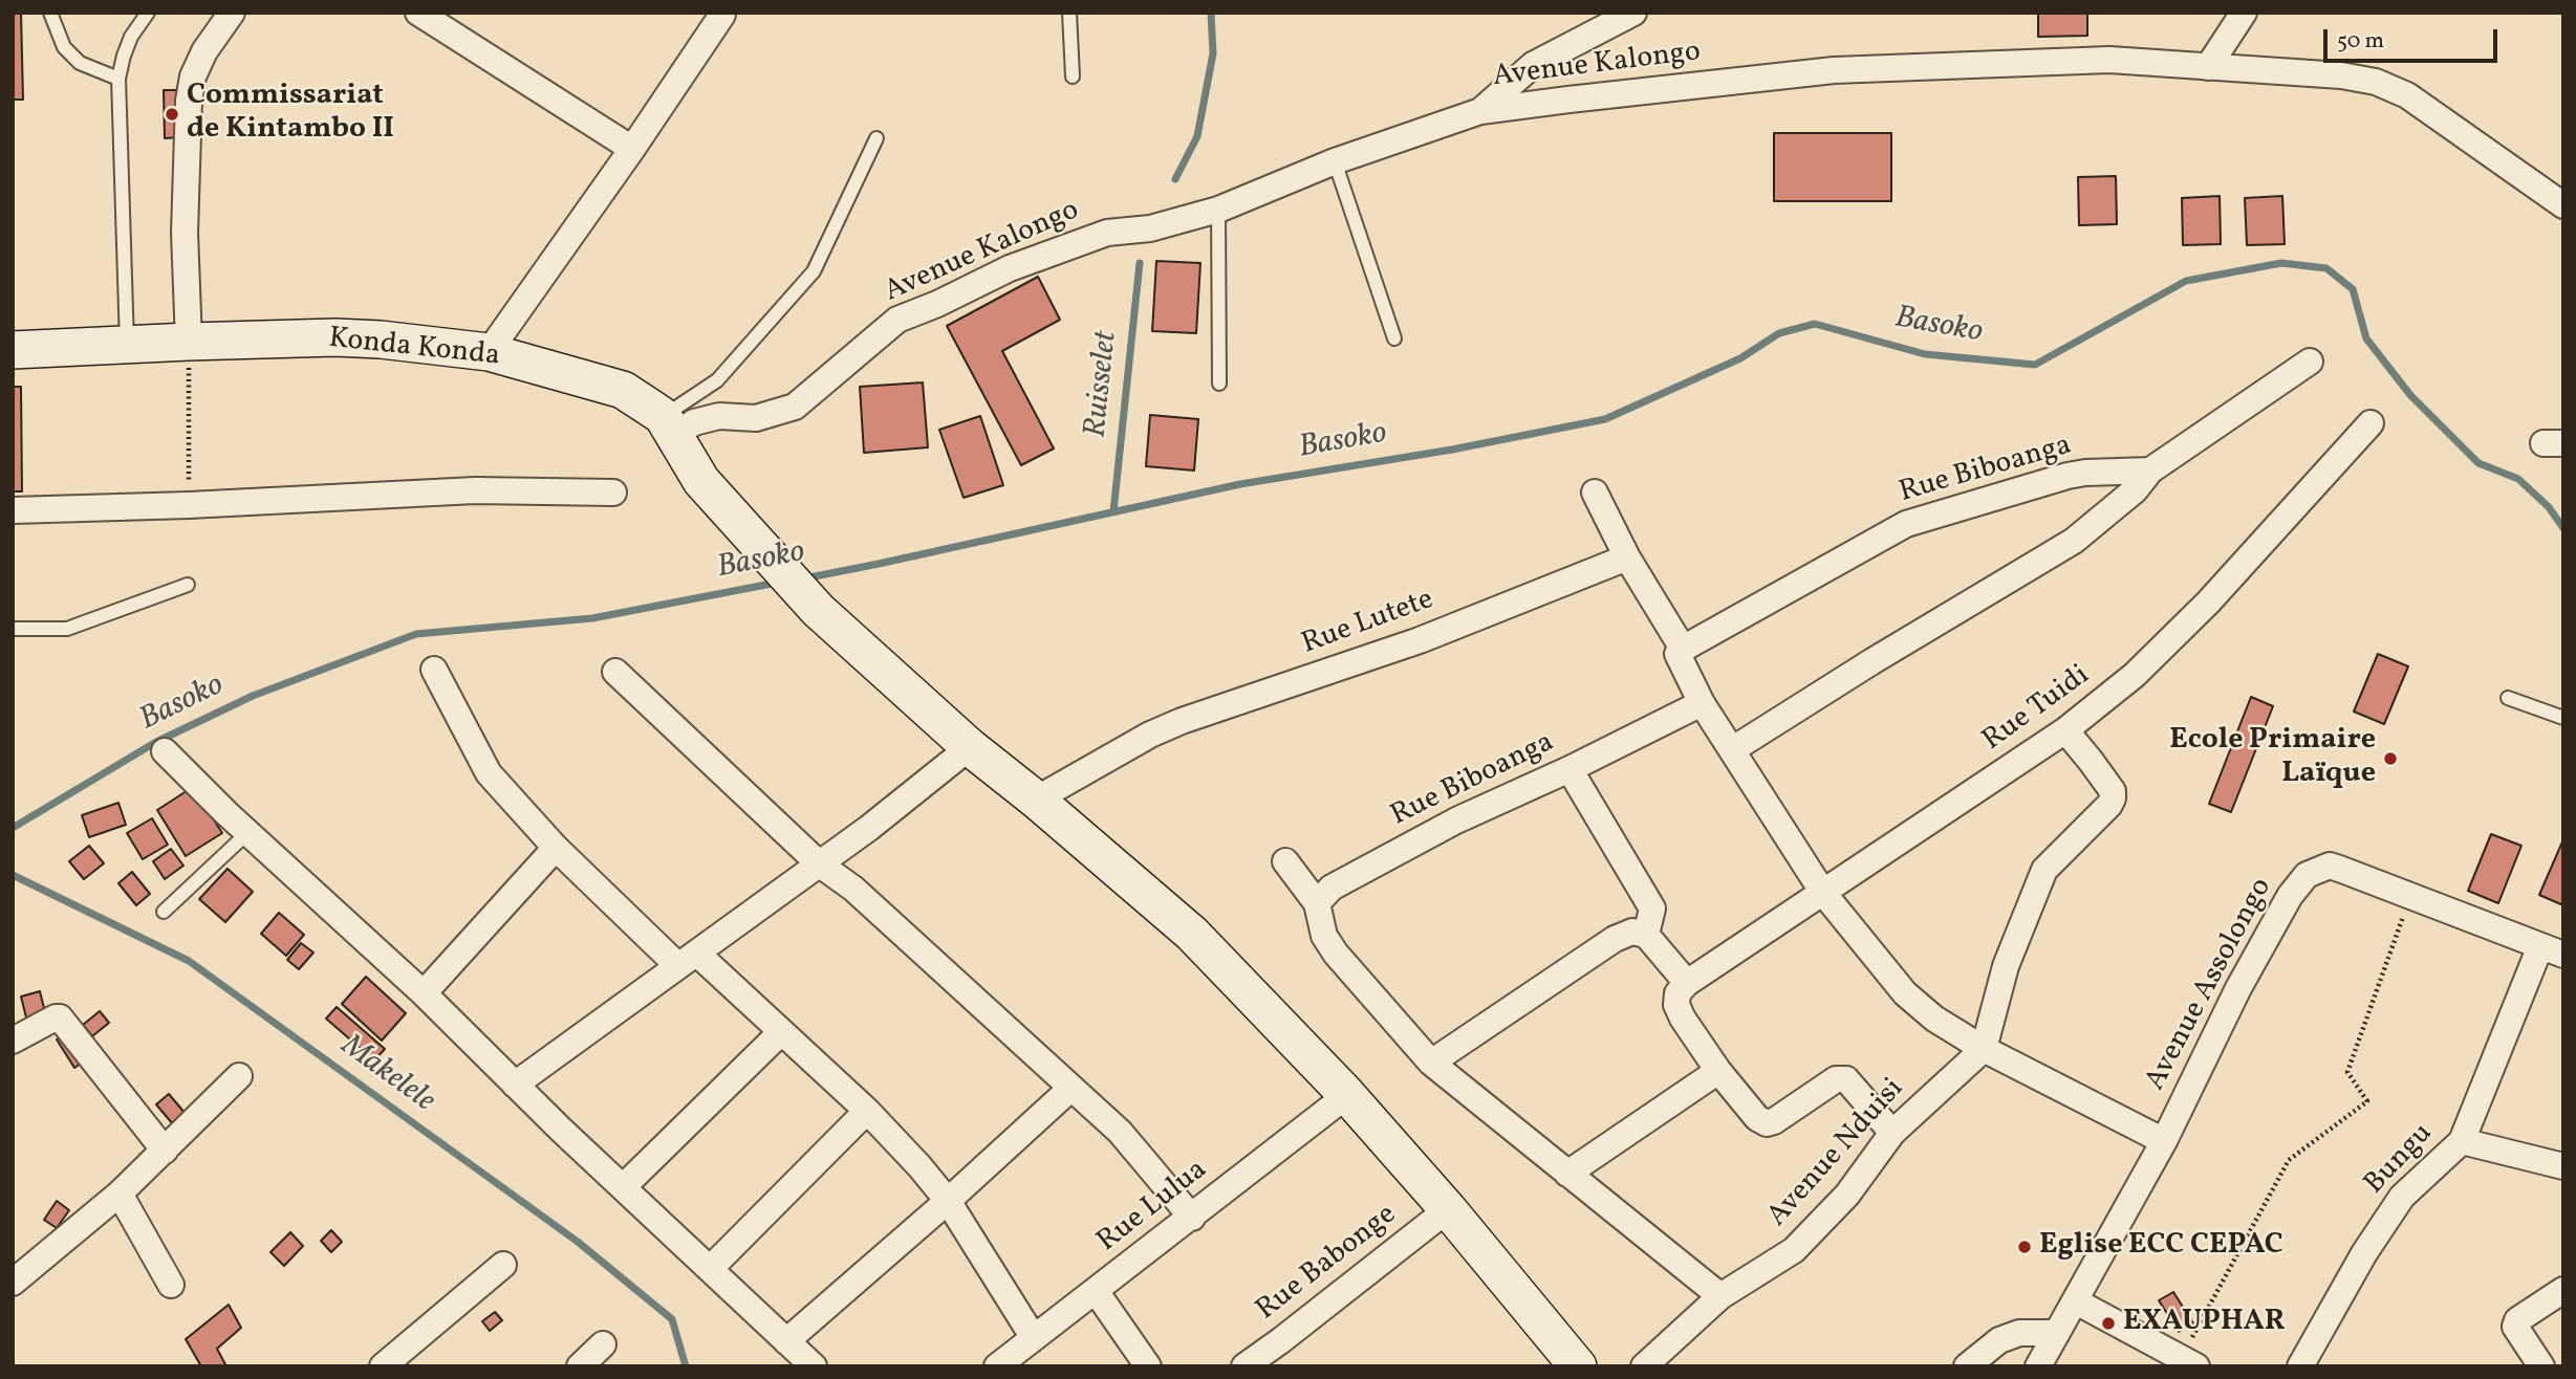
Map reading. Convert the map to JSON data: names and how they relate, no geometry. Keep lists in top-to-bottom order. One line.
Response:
{"streets":{"street":["Avenue Kalongo","Konda Konda","Rue Biboanga","Rue Lutete","Rue Tuidi","Avenue Assolongo","Avenue Nduisi","Bungu","Rue Lulua","Rue Babonge"]},"crossings":[["Avenue Kalongo","Konda Konda"],["Konda Konda","Rue Lutete"],["Konda Konda","Rue Lulua"],["Konda Konda","Rue Babonge"],["Avenue Assolongo","Bungu"]],"water":["Basoko","Ruisselet","Makelele"],"places":["Commissariat de Kintambo II","Ecole Primaire Laïque","Eglise ECC CEPAC","EXAUPHAR"],"scale_bar":"50 m"}
